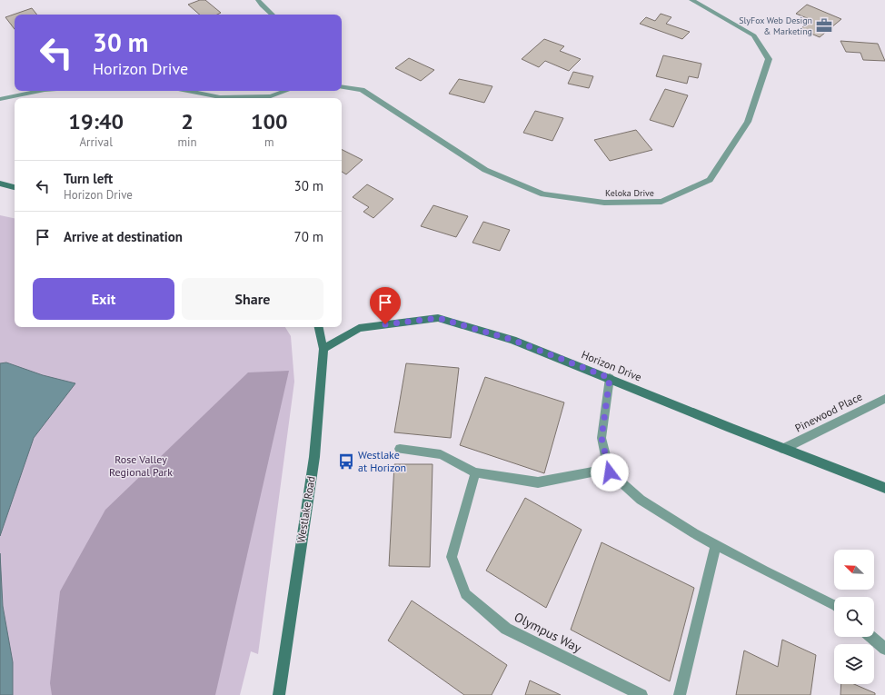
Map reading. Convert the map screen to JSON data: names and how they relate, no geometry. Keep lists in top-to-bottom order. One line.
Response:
{"streets":{"street":["Keloka Drive","Horizon Drive","Pinewood Place","Westlake Road","Olympus Way"]},"crossings":[["Horizon Drive","Pinewood Place"],["Horizon Drive","Westlake Road"]],"parks":["Rose Valley Regional Park"],"places":{"office":["SlyFox Web Design & Marketing"],"bus stop":["Westlake at Horizon"]},"north":"top left","page":{"turn":["30 m","Horizon Drive"],"eta":["19:40","Arrival","2","min","100","m"],"list":[{"name":"Turn left","note":"Horizon Drive","value":"30 m"},{"name":"Arrive at destination","value":"70 m"}],"buttons":["Exit","Share"]}}
